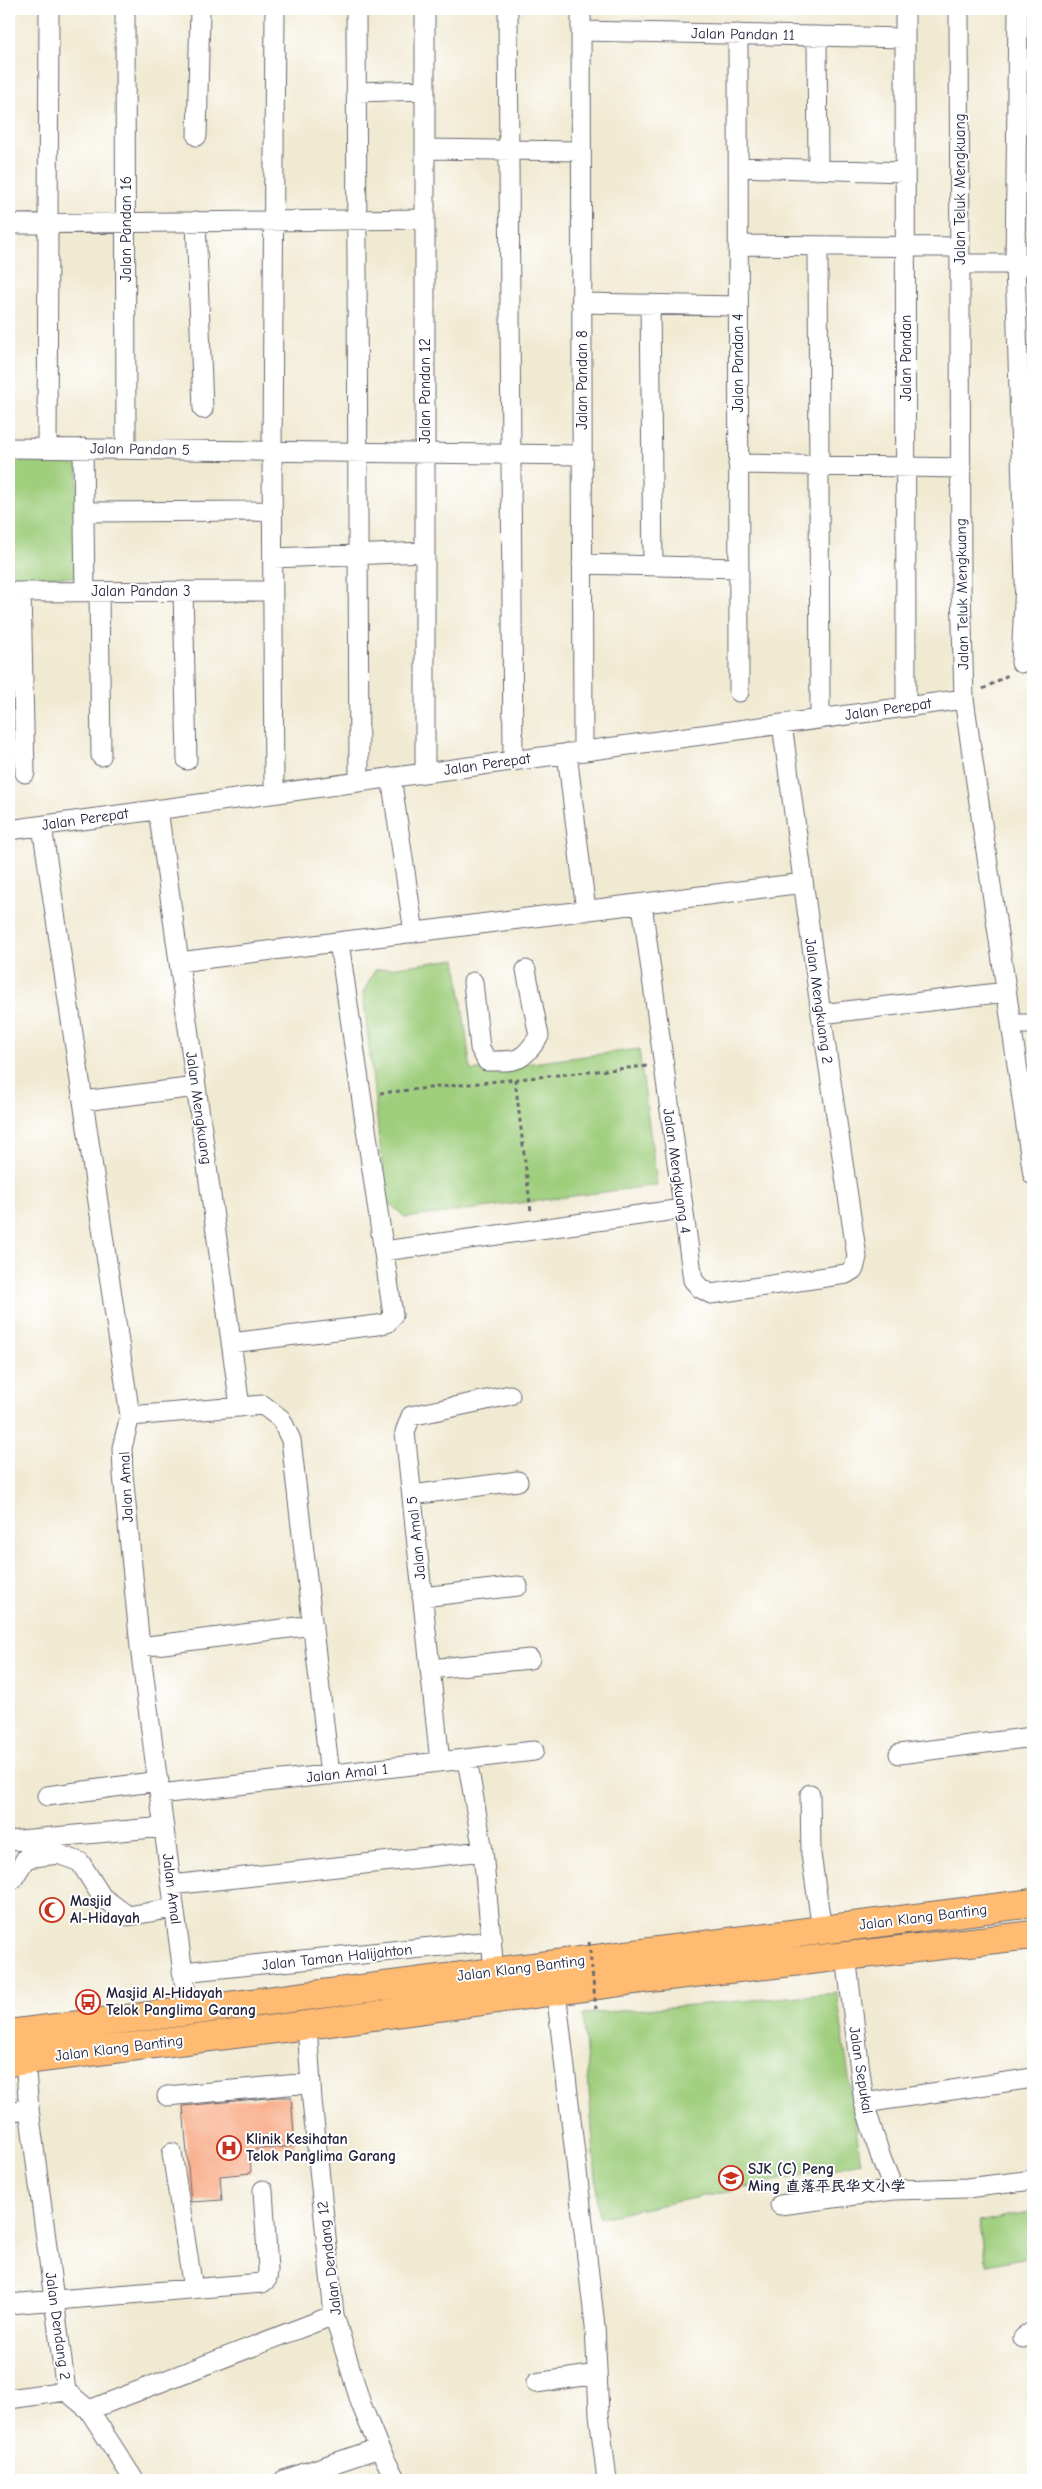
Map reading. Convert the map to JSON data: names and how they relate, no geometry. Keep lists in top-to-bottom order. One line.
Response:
{"streets":{"highway":["Jalan Klang Banting"],"street":["Jalan Pandan 11","Jalan Teluk Mengkuang","Jalan Pandan 16","Jalan Pandan","Jalan Pandan 4","Jalan Pandan 8","Jalan Pandan 12","Jalan Pandan 5","Jalan Pandan 3","Jalan Perepat","Jalan Mengkuang 2","Jalan Mengkuang","Jalan Mengkuang 4","Jalan Amal","Jalan Amal 5","Jalan Amal 1","Jalan Taman Halijahton","Jalan Sepukal","Jalan Dendang 12","Jalan Dendang 2"]},"crossings":[["Jalan Pandan 11","Jalan Pandan"],["Jalan Pandan 11","Jalan Pandan 4"],["Jalan Pandan 11","Jalan Pandan 8"],["Jalan Teluk Mengkuang","Jalan Perepat"],["Jalan Pandan 16","Jalan Pandan 5"],["Jalan Pandan","Jalan Perepat"],["Jalan Pandan 8","Jalan Pandan 5"],["Jalan Pandan 8","Jalan Perepat"],["Jalan Pandan 12","Jalan Pandan 5"],["Jalan Pandan 12","Jalan Perepat"],["Jalan Perepat","Jalan Mengkuang 2"],["Jalan Perepat","Jalan Mengkuang"],["Jalan Mengkuang 2","Jalan Mengkuang 4"],["Jalan Amal","Jalan Amal 1"],["Jalan Amal","Jalan Klang Banting"],["Jalan Amal","Jalan Taman Halijahton"],["Jalan Amal 5","Jalan Amal 1"],["Jalan Klang Banting","Jalan Sepukal"],["Jalan Klang Banting","Jalan Dendang 12"],["Jalan Klang Banting","Jalan Dendang 2"]],"places":{"mosque":["Masjid Al-Hidayah"],"bus stop":["Masjid Al-Hidayah Telok Panglima Garang"],"hospital":["Klinik Kesihatan Telok Panglima Garang"],"school or university":["SJK (C) Peng Ming 直落平民华文小学"]}}
